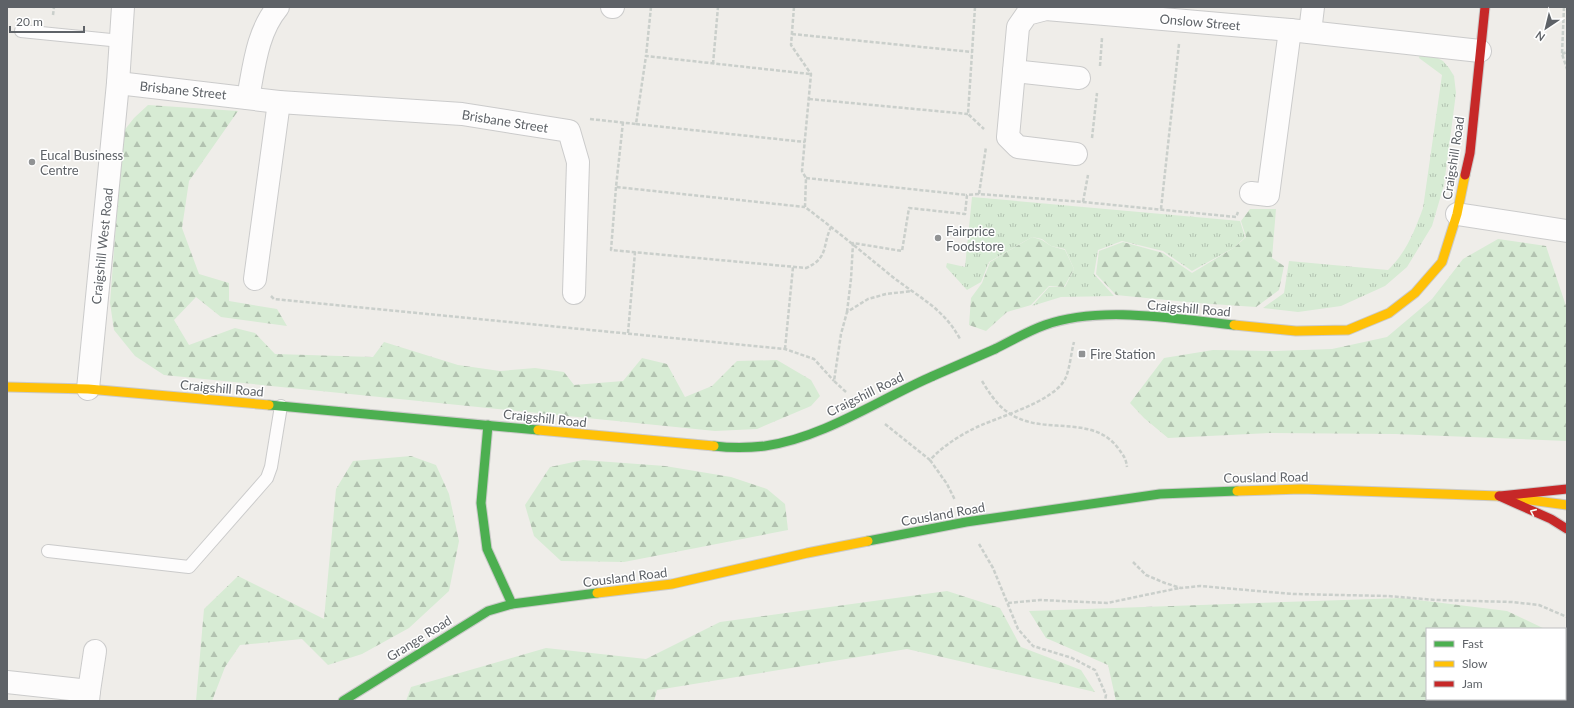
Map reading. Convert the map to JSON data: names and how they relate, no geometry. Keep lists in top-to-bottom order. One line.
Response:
{"streets":{"street":["Onslow Street","Brisbane Street","Craigshill Road","Craigshill West Road","Cousland Road","Grange Road"]},"crossings":[["Onslow Street","Craigshill Road"],["Brisbane Street","Craigshill West Road"],["Craigshill Road","Craigshill West Road"],["Cousland Road","Grange Road"]],"places":{"other":["Eucal Business Centre","Fairprice Foodstore"],"transit":["Fire Station"]},"legend":["Fast","Slow","Jam"],"scale_bar":"20 m","north":"bottom left"}
